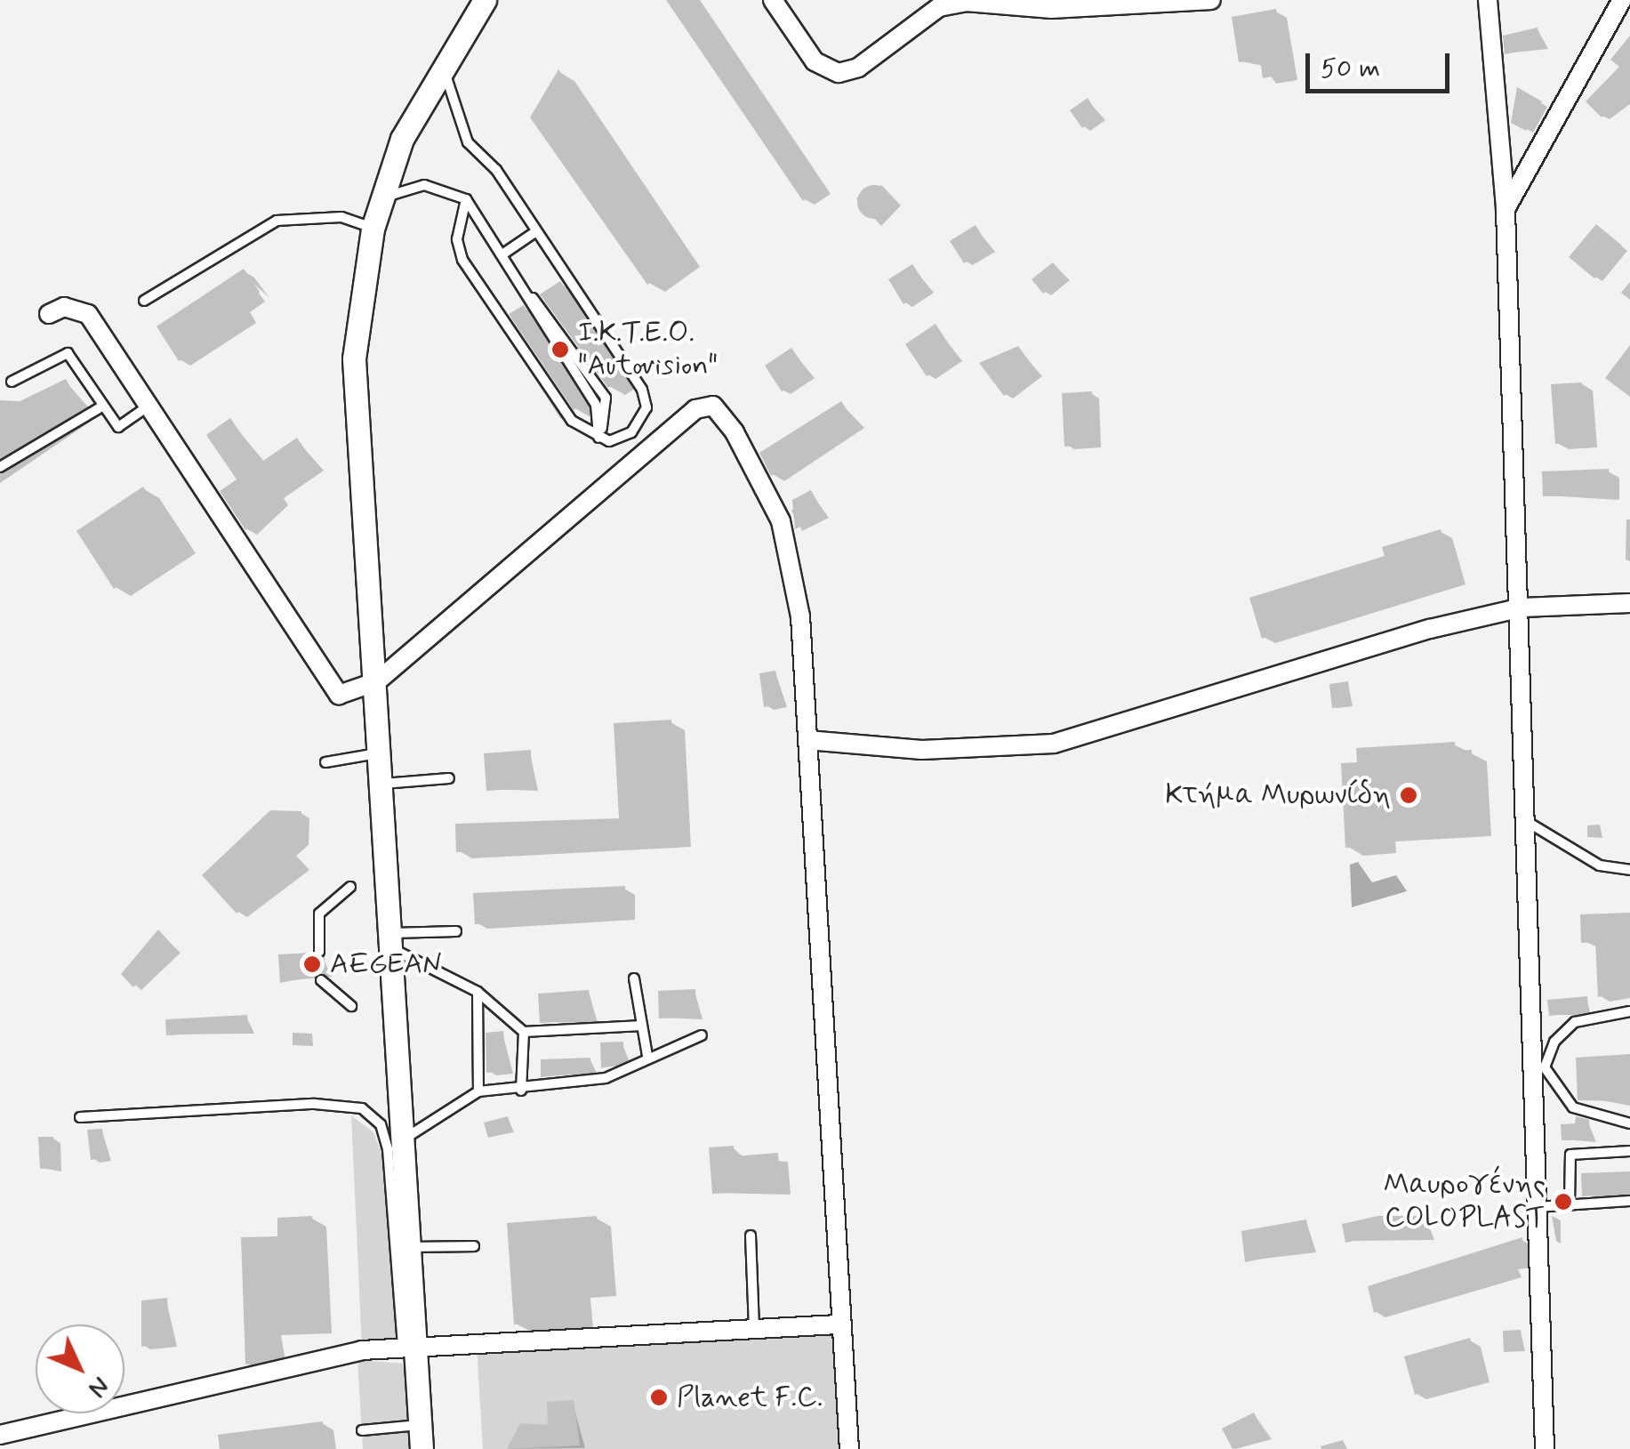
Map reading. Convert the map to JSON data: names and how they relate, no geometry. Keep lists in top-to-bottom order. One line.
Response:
{"places":["I.Κ.Τ.Ε.Ο. \"Autovision\"","Κτήμα Μυρωνίδη","AEGEAN","Μαυρογένης COLOPLAST","Planet F.C."],"scale_bar":"50 m","north":"bottom right"}
